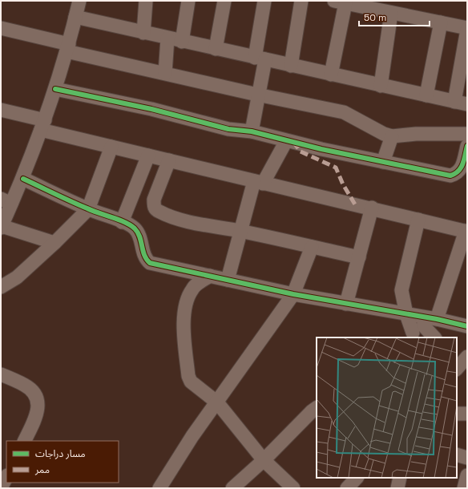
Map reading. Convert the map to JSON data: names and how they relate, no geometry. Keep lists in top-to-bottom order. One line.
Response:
{"legend":["مسار دراجات","ممر"],"scale_bar":"50 m"}
